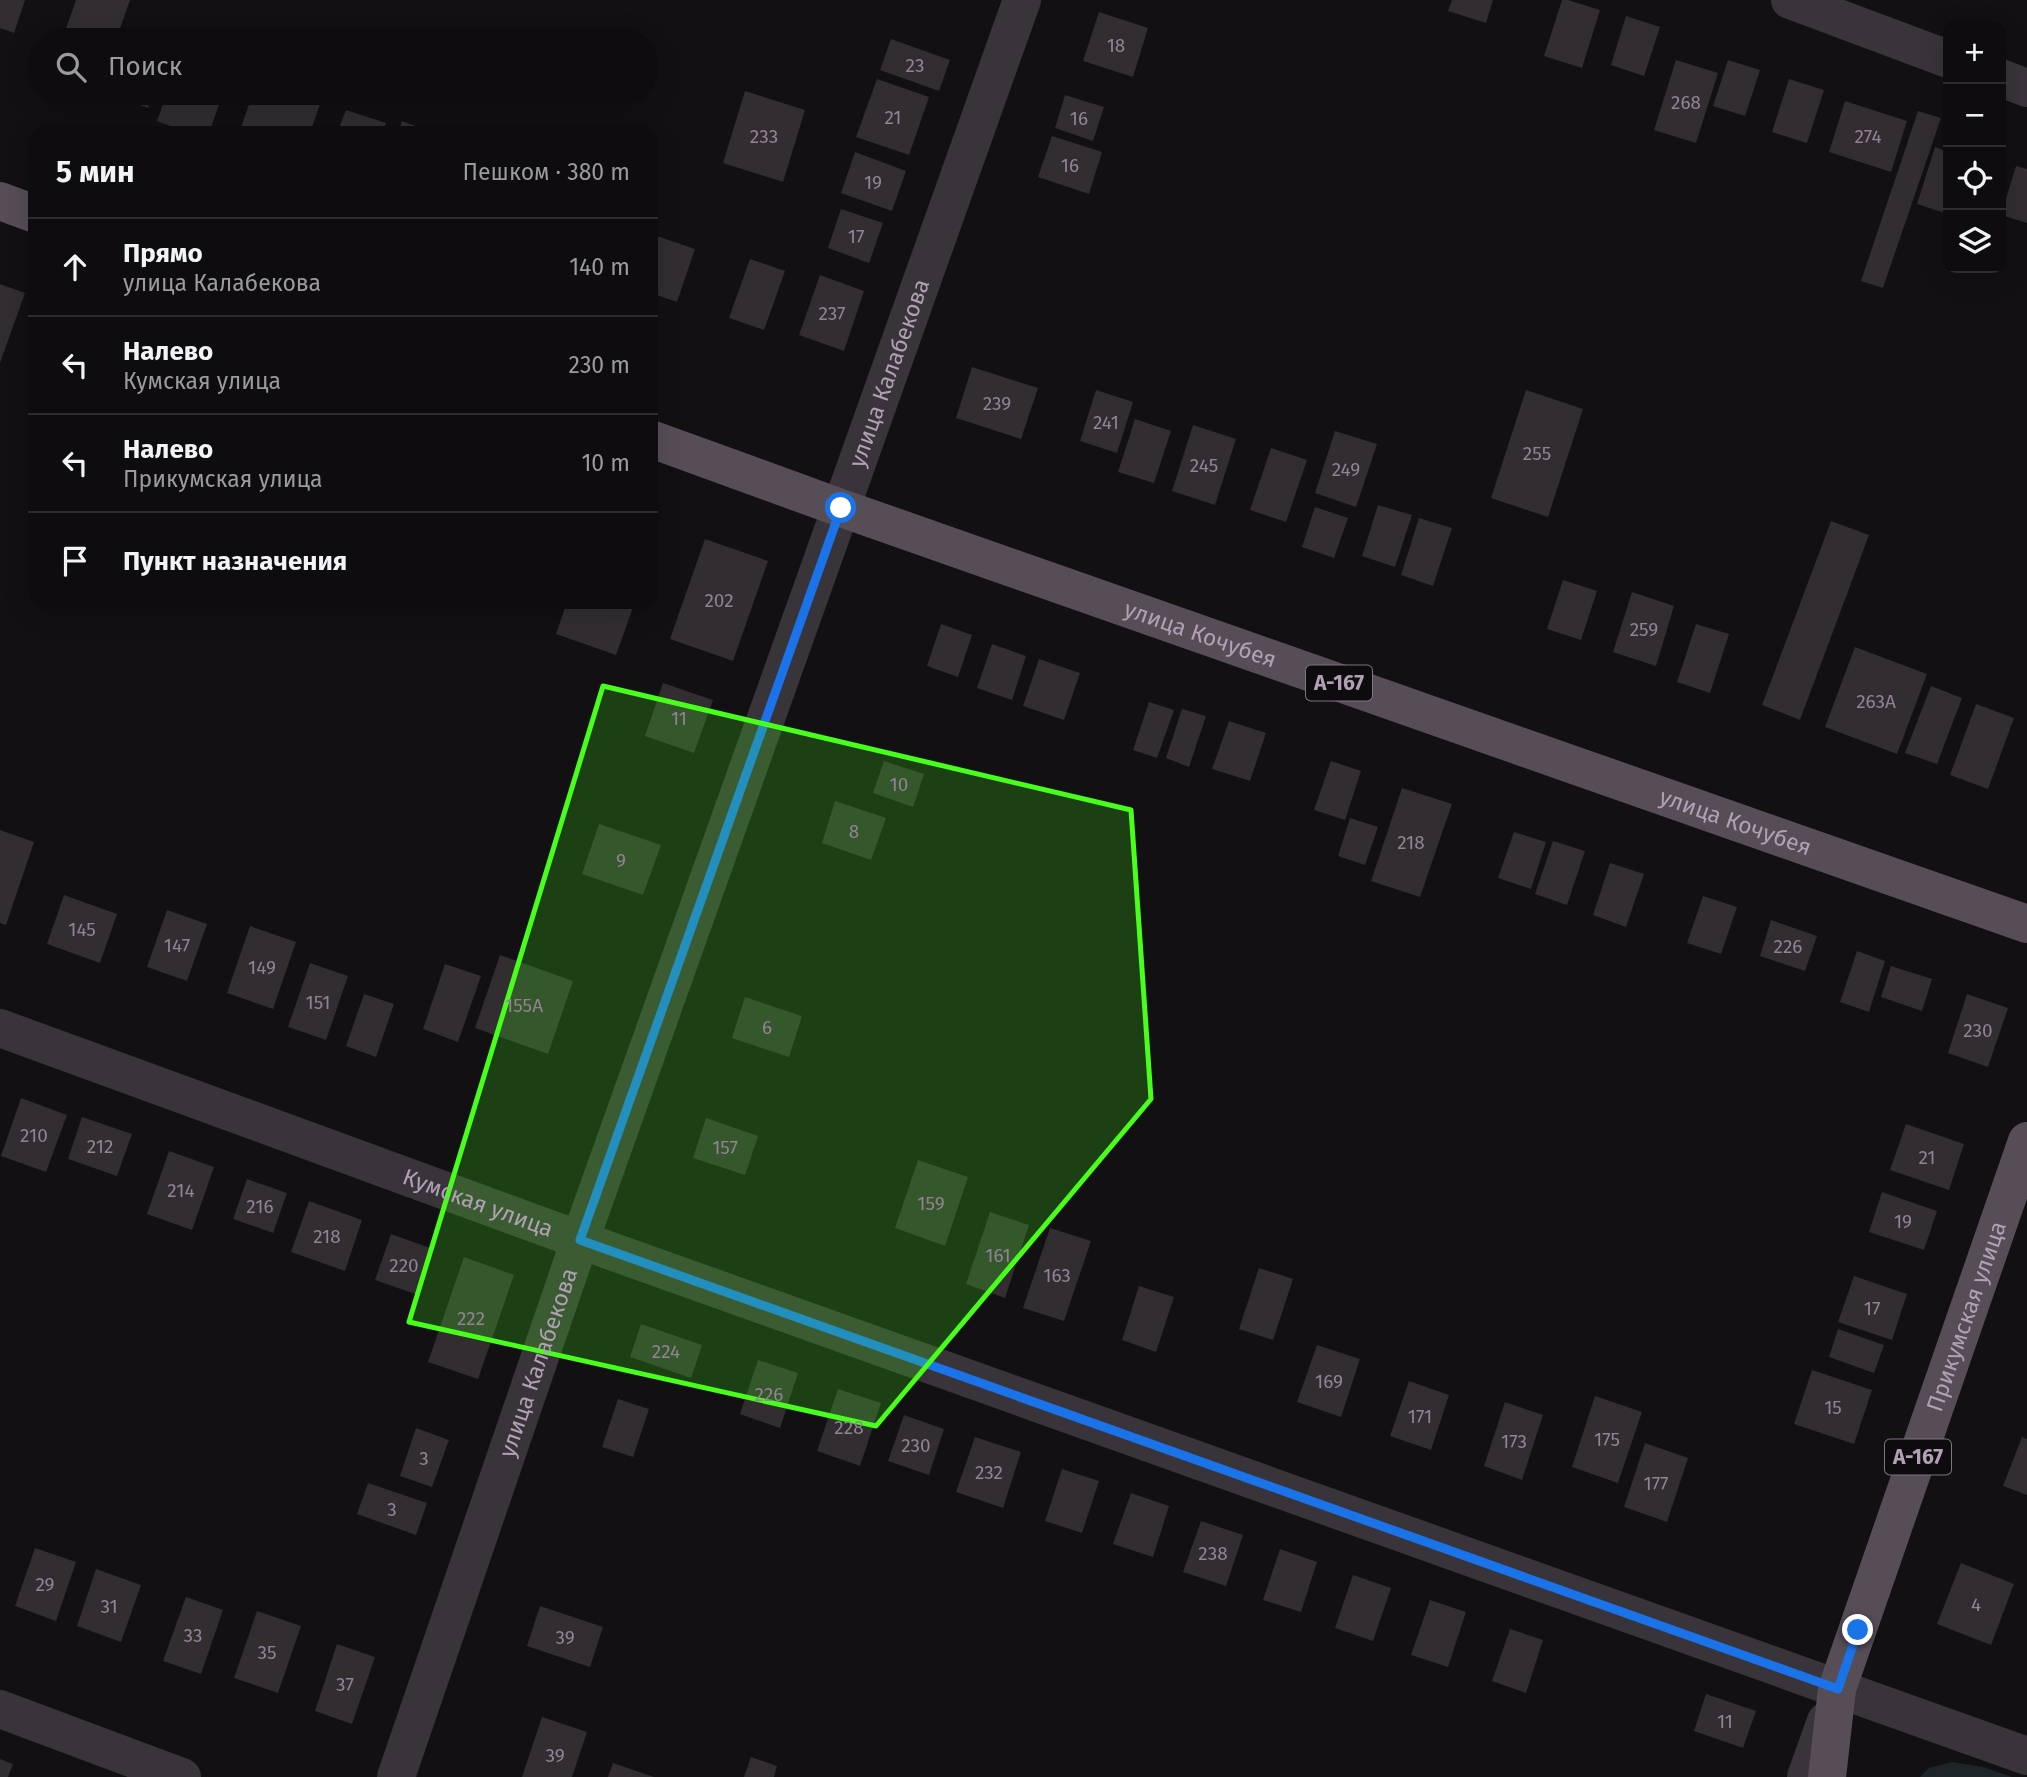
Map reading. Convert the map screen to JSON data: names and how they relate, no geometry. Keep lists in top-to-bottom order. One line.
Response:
{"streets":{"main road":["улица Кочубея","А-167","Прикумская улица"],"street":["улица Калабекова","Кумская улица"]},"crossings":[["улица Калабекова","улица Кочубея"],["улица Калабекова","Кумская улица"],["Кумская улица","Прикумская улица"]],"house_numbers":["18","23","268","21","16","233","274","16","19","17","237","239","241","255","245","249","202","259","263А","11","10","8","218","9","145","147","226","149","151","155А","6","230","210","212","157","21","214","159","216","19","218","161","220","163","17","222","224","169","226","15","171","228","175","173","230","3","232","177","3","238","29","4","31","33","39","35","37","11","39"],"page":{"map_buttons":["+","−"],"search":"Поиск","heading":["5 мин","Пешком · 380 m"],"list":[["Прямо","улица Калабекова","140 m"],["Налево","Кумская улица","230 m"],["Налево","Прикумская улица","10 m"],"Пункт назначения"]}}
